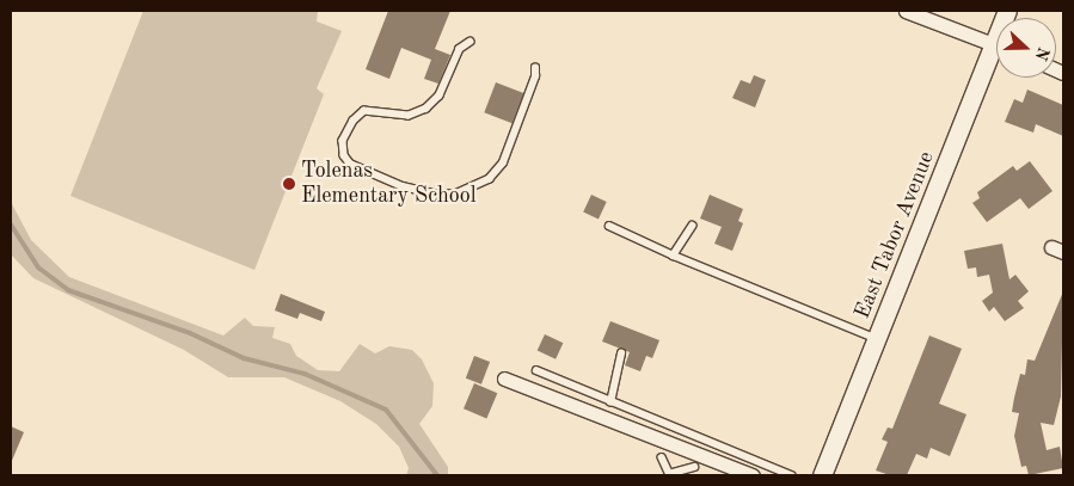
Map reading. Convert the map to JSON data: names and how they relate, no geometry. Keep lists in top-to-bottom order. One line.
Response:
{"streets":{"main road":["East Tabor Avenue"]},"places":["Tolenas Elementary School"],"north":"right"}
